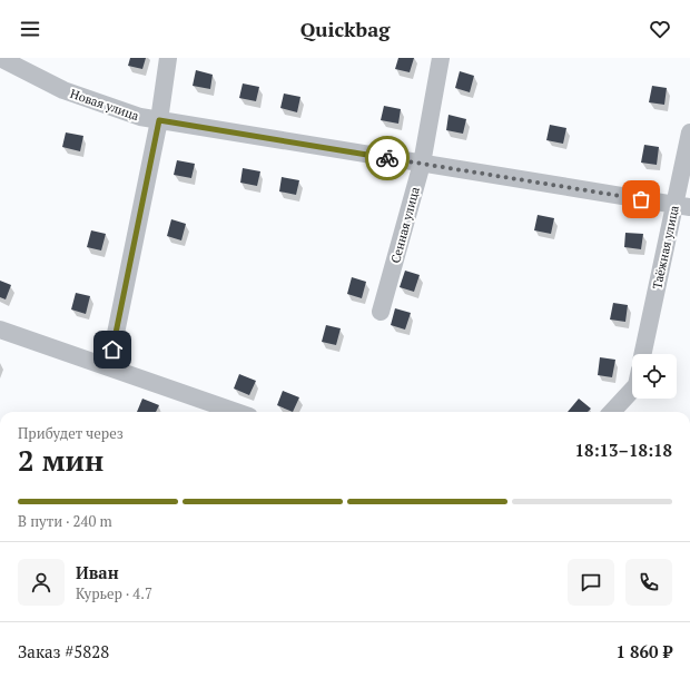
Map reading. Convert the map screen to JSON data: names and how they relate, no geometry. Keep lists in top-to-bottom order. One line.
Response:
{"streets":{"street":["Новая улица","Сенная улица","Таёжная улица"]},"crossings":[["Новая улица","Сенная улица"],["Новая улица","Таёжная улица"]],"page":{"header":"Quickbag","heading":["2 мин","Прибудет через","18:13–18:18"],"panel":["Иван","Курьер · 4.7","Заказ #5828","1 860 ₽"],"bar":"В пути · 240 m"}}
